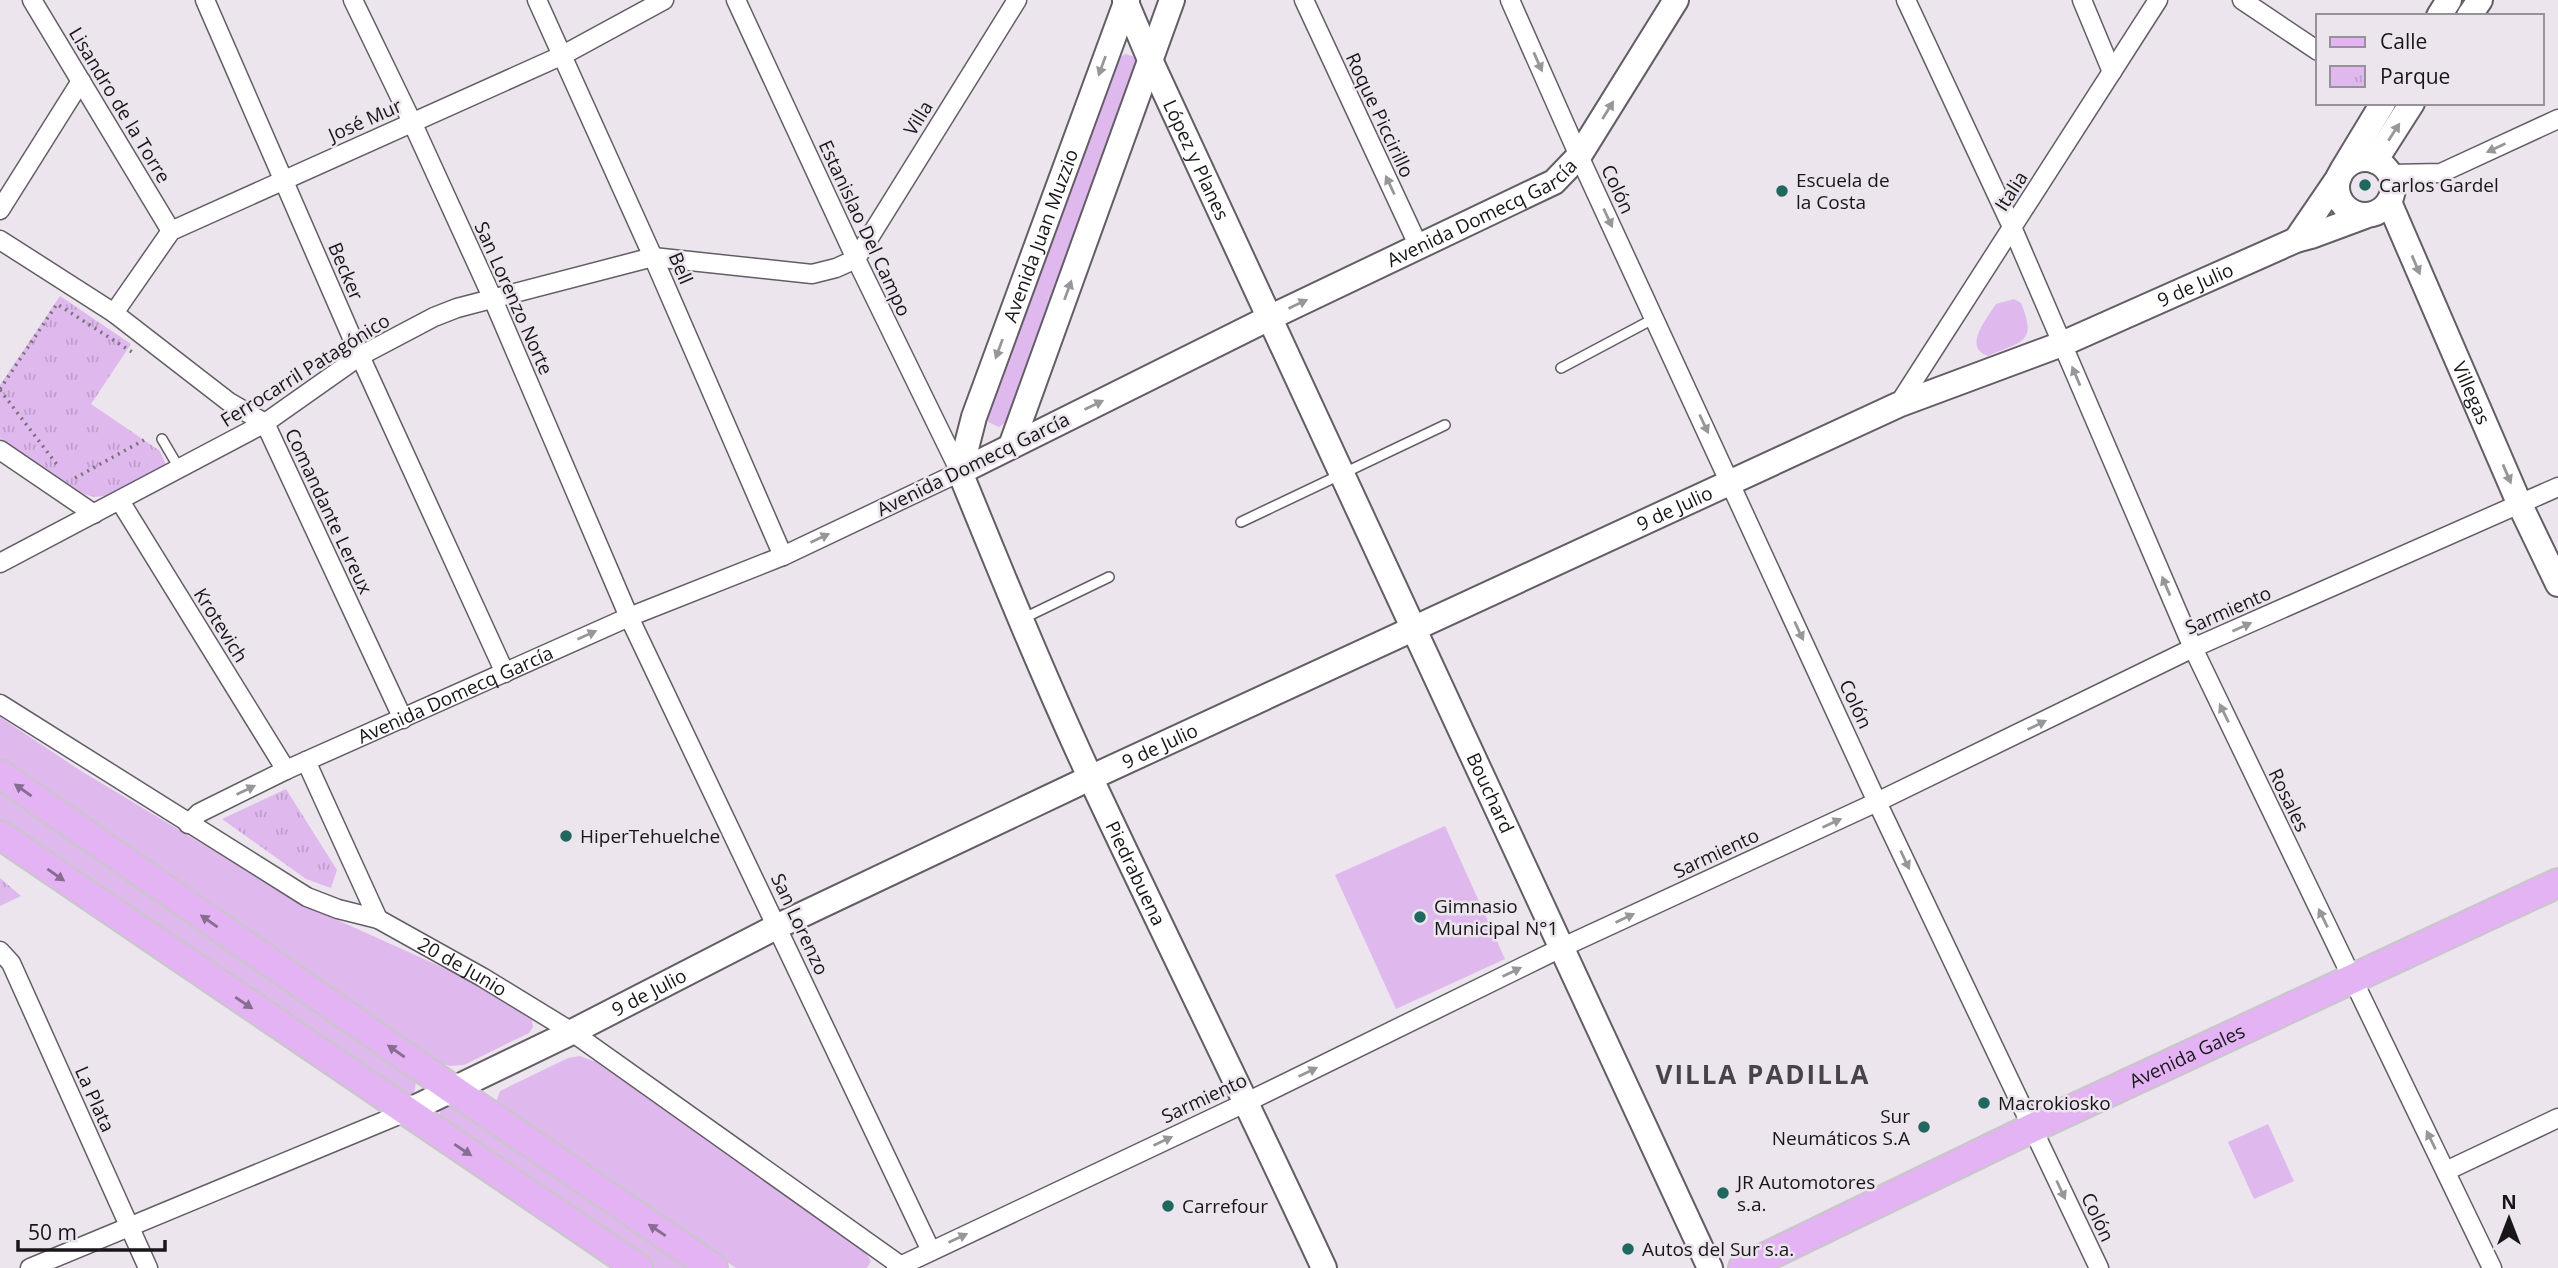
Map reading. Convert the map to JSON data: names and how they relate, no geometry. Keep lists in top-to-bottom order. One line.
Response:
{"streets":{"main road":["López y Planes","Avenida Domecq García","Avenida Juan Muzzio","9 de Julio","Villegas","Bouchard","Piedrabuena","Avenida Gales"],"street":["Lisandro de la Torre","Roque Piccirillo","Villa","José Mur","Colón","Italia","Estanislao Del Campo","Bell","Becker","San Lorenzo Norte","Ferrocarril Patagónico","Comandante Lereux","Sarmiento","Krotevich","Rosales","San Lorenzo","20 de Junio","La Plata"]},"crossings":[["Lisandro de la Torre","José Mur"],["Roque Piccirillo","Avenida Domecq García"],["Villa","Estanislao Del Campo"],["Villa","Ferrocarril Patagónico"],["José Mur","Bell"],["José Mur","Becker"],["José Mur","San Lorenzo Norte"],["López y Planes","Avenida Domecq García"],["López y Planes","Avenida Juan Muzzio"],["López y Planes","Bouchard"],["Colón","Avenida Domecq García"],["Colón","9 de Julio"],["Colón","Sarmiento"],["Colón","Avenida Gales"],["Italia","9 de Julio"],["Italia","Rosales"],["Avenida Domecq García","Estanislao Del Campo"],["Avenida Domecq García","Avenida Juan Muzzio"],["Avenida Domecq García","Bell"],["Avenida Domecq García","Becker"],["Avenida Domecq García","San Lorenzo Norte"],["Avenida Domecq García","Comandante Lereux"],["Avenida Domecq García","Krotevich"],["Avenida Domecq García","Bouchard"],["Avenida Domecq García","Piedrabuena"],["Avenida Domecq García","San Lorenzo"],["Avenida Domecq García","20 de Junio"],["Estanislao Del Campo","Avenida Juan Muzzio"],["Estanislao Del Campo","Ferrocarril Patagónico"],["Estanislao Del Campo","Piedrabuena"],["Avenida Juan Muzzio","Piedrabuena"],["Bell","Ferrocarril Patagónico"],["Becker","Ferrocarril Patagónico"],["9 de Julio","Villegas"],["9 de Julio","Bouchard"],["9 de Julio","Rosales"],["9 de Julio","Piedrabuena"],["9 de Julio","San Lorenzo"],["9 de Julio","20 de Junio"],["9 de Julio","La Plata"],["San Lorenzo Norte","Ferrocarril Patagónico"],["San Lorenzo Norte","San Lorenzo"],["Ferrocarril Patagónico","Comandante Lereux"],["Ferrocarril Patagónico","Krotevich"],["Villegas","Sarmiento"],["Sarmiento","Bouchard"],["Sarmiento","Rosales"],["Sarmiento","Piedrabuena"],["Sarmiento","San Lorenzo"],["Sarmiento","20 de Junio"],["Rosales","Avenida Gales"]],"one_way":["Roque Piccirillo","Colón","Avenida Domecq García","Villegas","Sarmiento","Rosales"],"districts":["VILLA PADILLA"],"places":["Carlos Gardel","Escuela de la Costa","HiperTehuelche","Gimnasio Municipal N°1","Macrokiosko","Sur Neumáticos S.A","JR Automotores s.a.","Carrefour","Autos del Sur s.a."],"legend":["Calle","Parque"],"scale_bar":"50 m","north":"top"}
